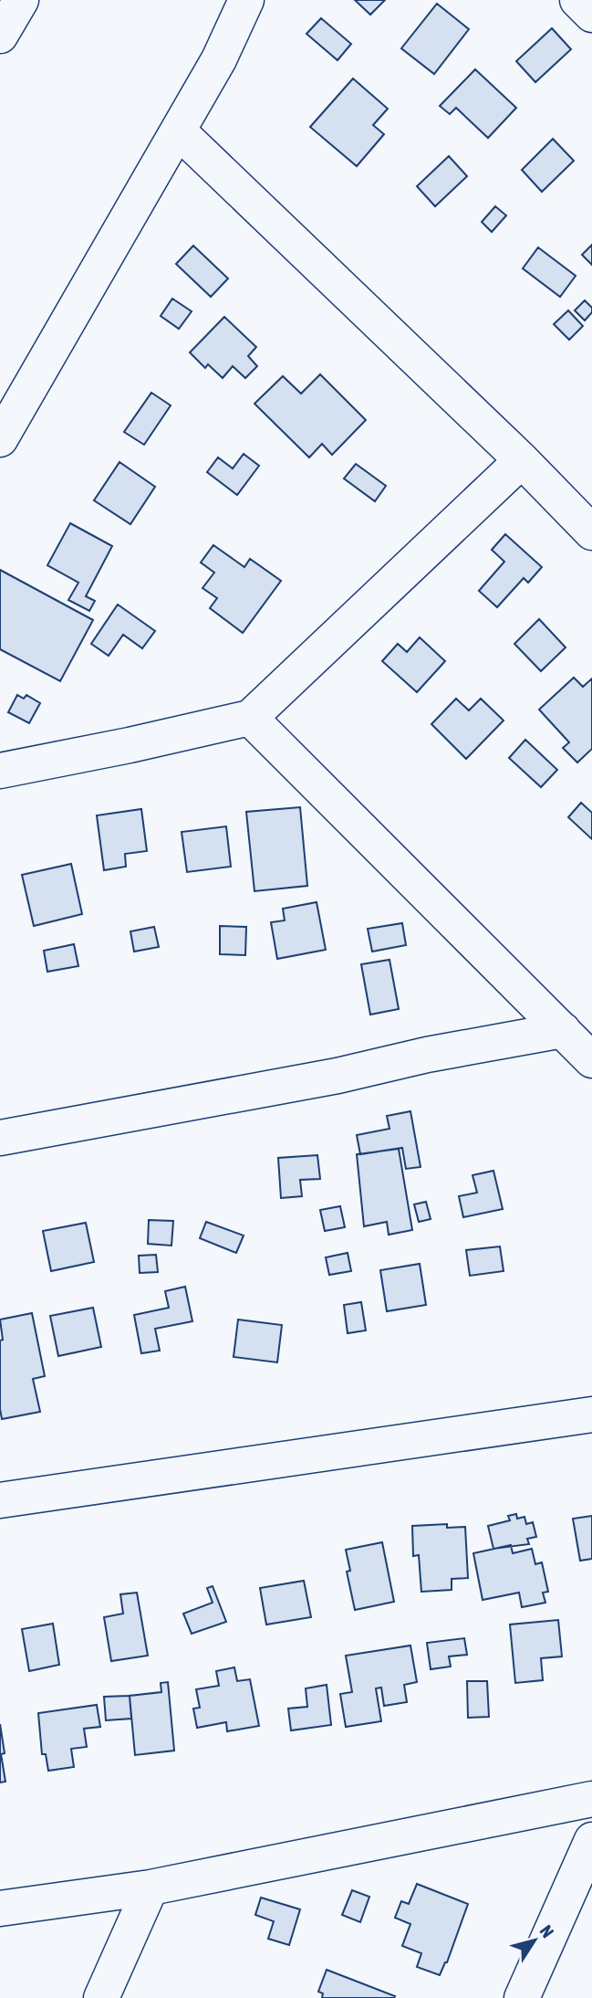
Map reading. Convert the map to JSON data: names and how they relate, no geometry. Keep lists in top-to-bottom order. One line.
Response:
{"north":"top right"}
